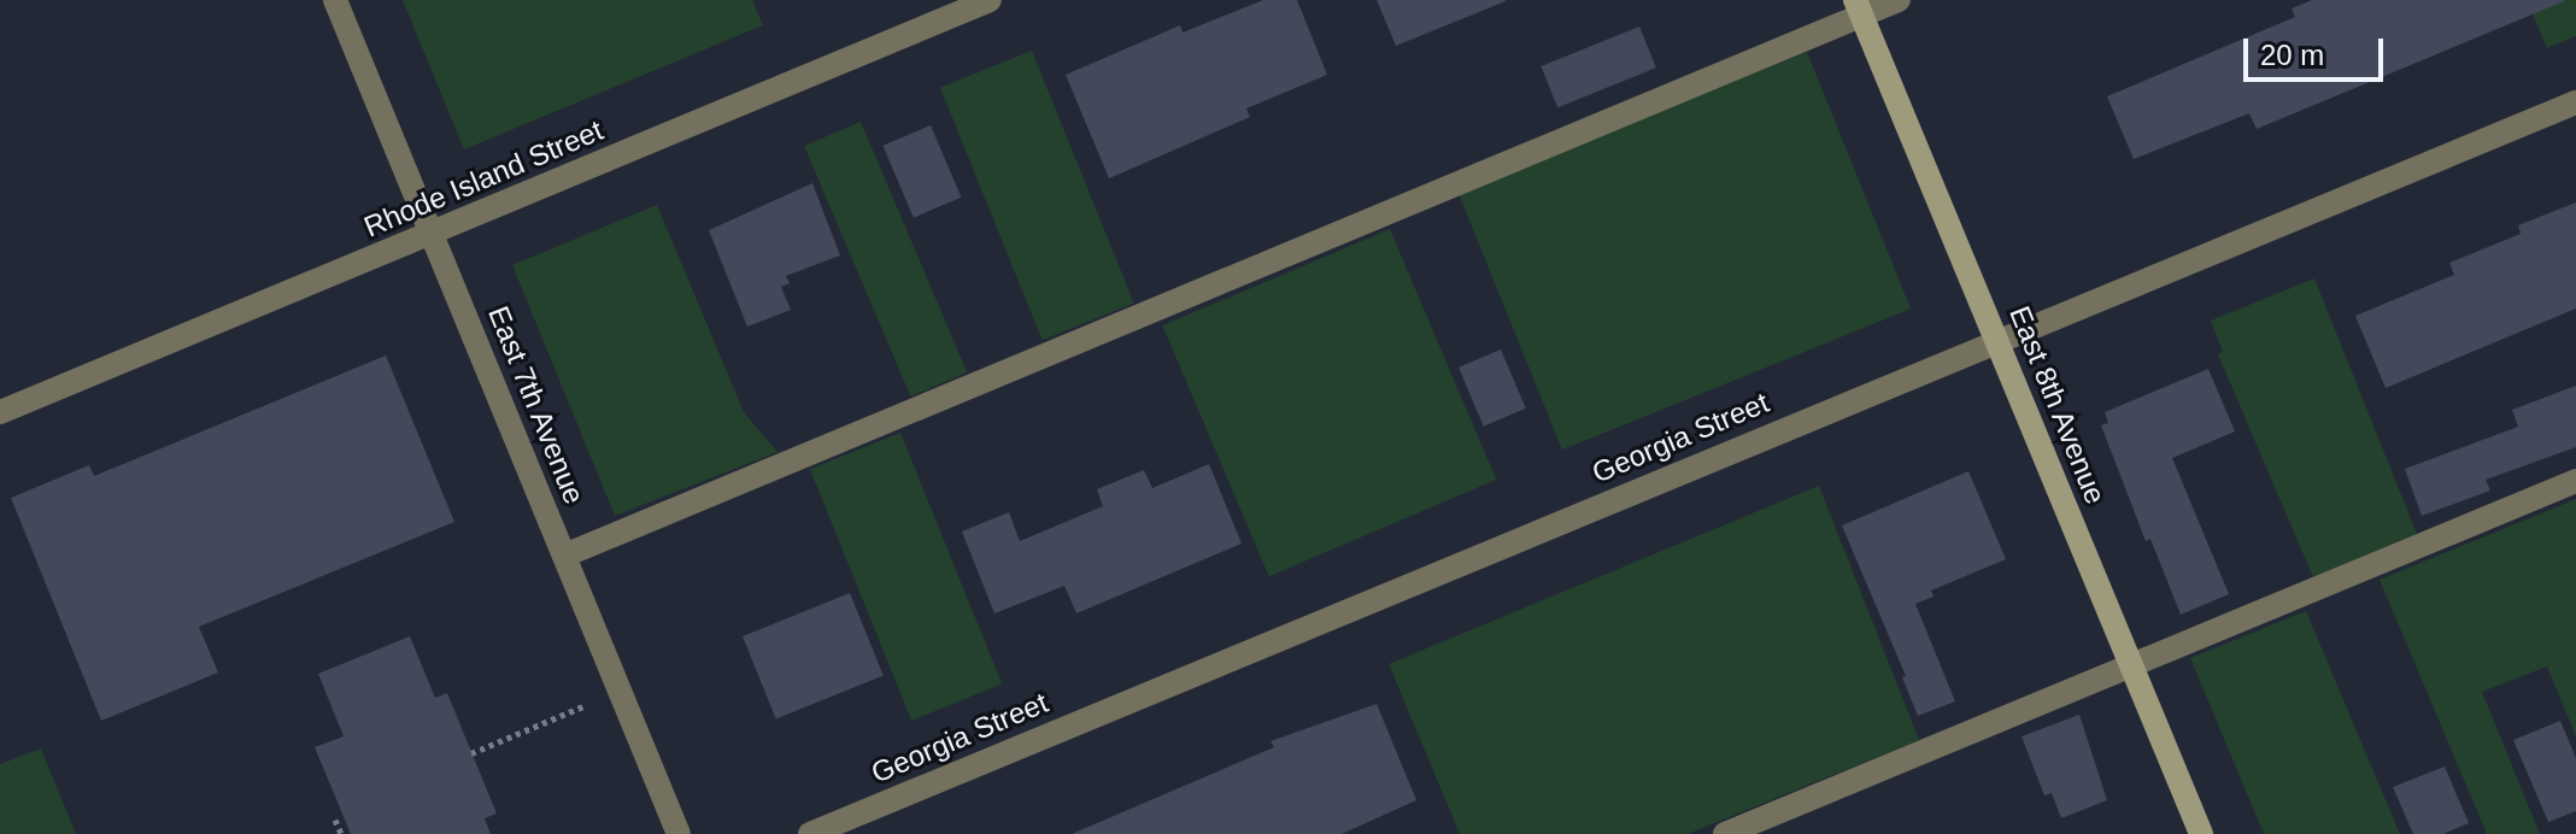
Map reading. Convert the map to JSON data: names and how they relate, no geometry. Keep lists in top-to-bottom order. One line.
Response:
{"streets":{"street":["Rhode Island Street","East 7th Avenue","East 8th Avenue","Georgia Street"]},"crossings":[["Rhode Island Street","East 7th Avenue"],["East 8th Avenue","Georgia Street"]],"scale_bar":"20 m"}
